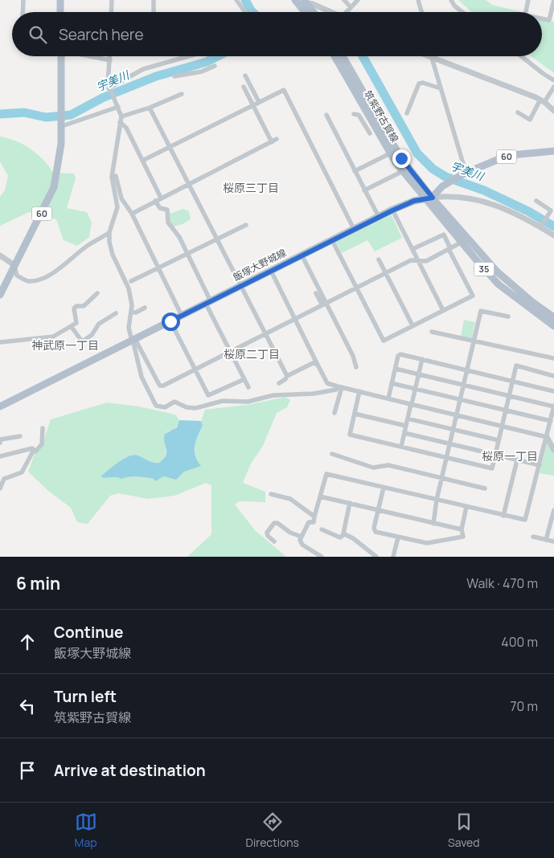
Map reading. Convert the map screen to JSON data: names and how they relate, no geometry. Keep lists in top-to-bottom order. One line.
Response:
{"streets":{"main road":["筑紫野古賀線","60","飯塚大野城線","35"]},"crossings":[["筑紫野古賀線","60"],["筑紫野古賀線","飯塚大野城線"],["60","飯塚大野城線"]],"districts":["桜原三丁目","神武原一丁目","桜原二丁目","桜原一丁目"],"water":["宇美川"],"page":{"search":"Search here","heading":["6 min","Walk · 470 m"],"list":[["Continue","飯塚大野城線","400 m"],["Turn left","筑紫野古賀線","70 m"],"Arrive at destination"],"nav":["Map","Directions","Saved"]}}
